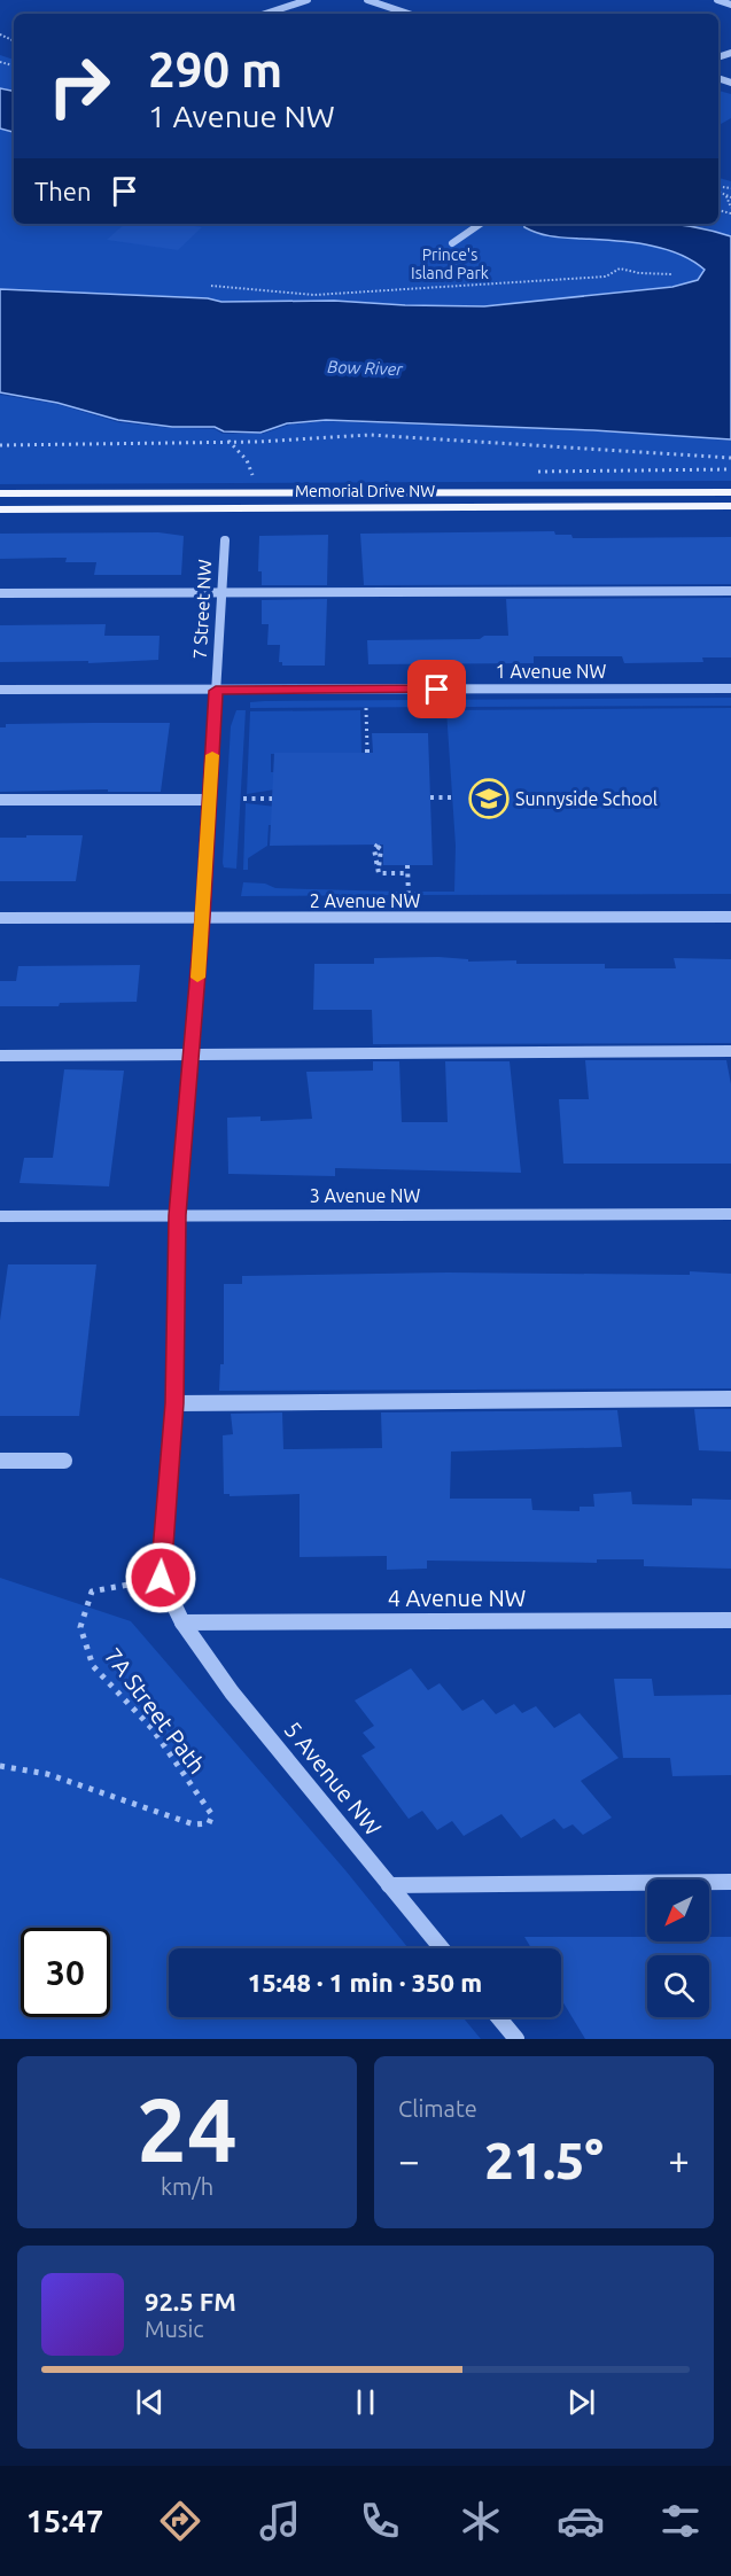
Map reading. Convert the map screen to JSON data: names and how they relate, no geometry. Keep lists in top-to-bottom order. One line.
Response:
{"streets":{"main road":["Memorial Drive NW"],"street":["7 Street NW","1 Avenue NW","2 Avenue NW","3 Avenue NW","4 Avenue NW","5 Avenue NW"],"path":["7A Street Path"]},"crossings":[["7 Street NW","1 Avenue NW"],["7 Street NW","2 Avenue NW"],["7 Street NW","3 Avenue NW"],["7 Street NW","7A Street Path"],["4 Avenue NW","5 Avenue NW"]],"water":["Bow River"],"parks":["Prince's Island Park"],"places":{"school or university":["Sunnyside School"]},"north":"bottom left","page":{"turn":["290 m","1 Avenue NW"],"then":"Then","limit":"30","trip":"15:48 · 1 min · 350 m","tile":[["24","km/h"],"Climate"],"heat":["−","21.5°","+"],"song":["92.5 FM","Music"],"tabs":"15:47"}}
